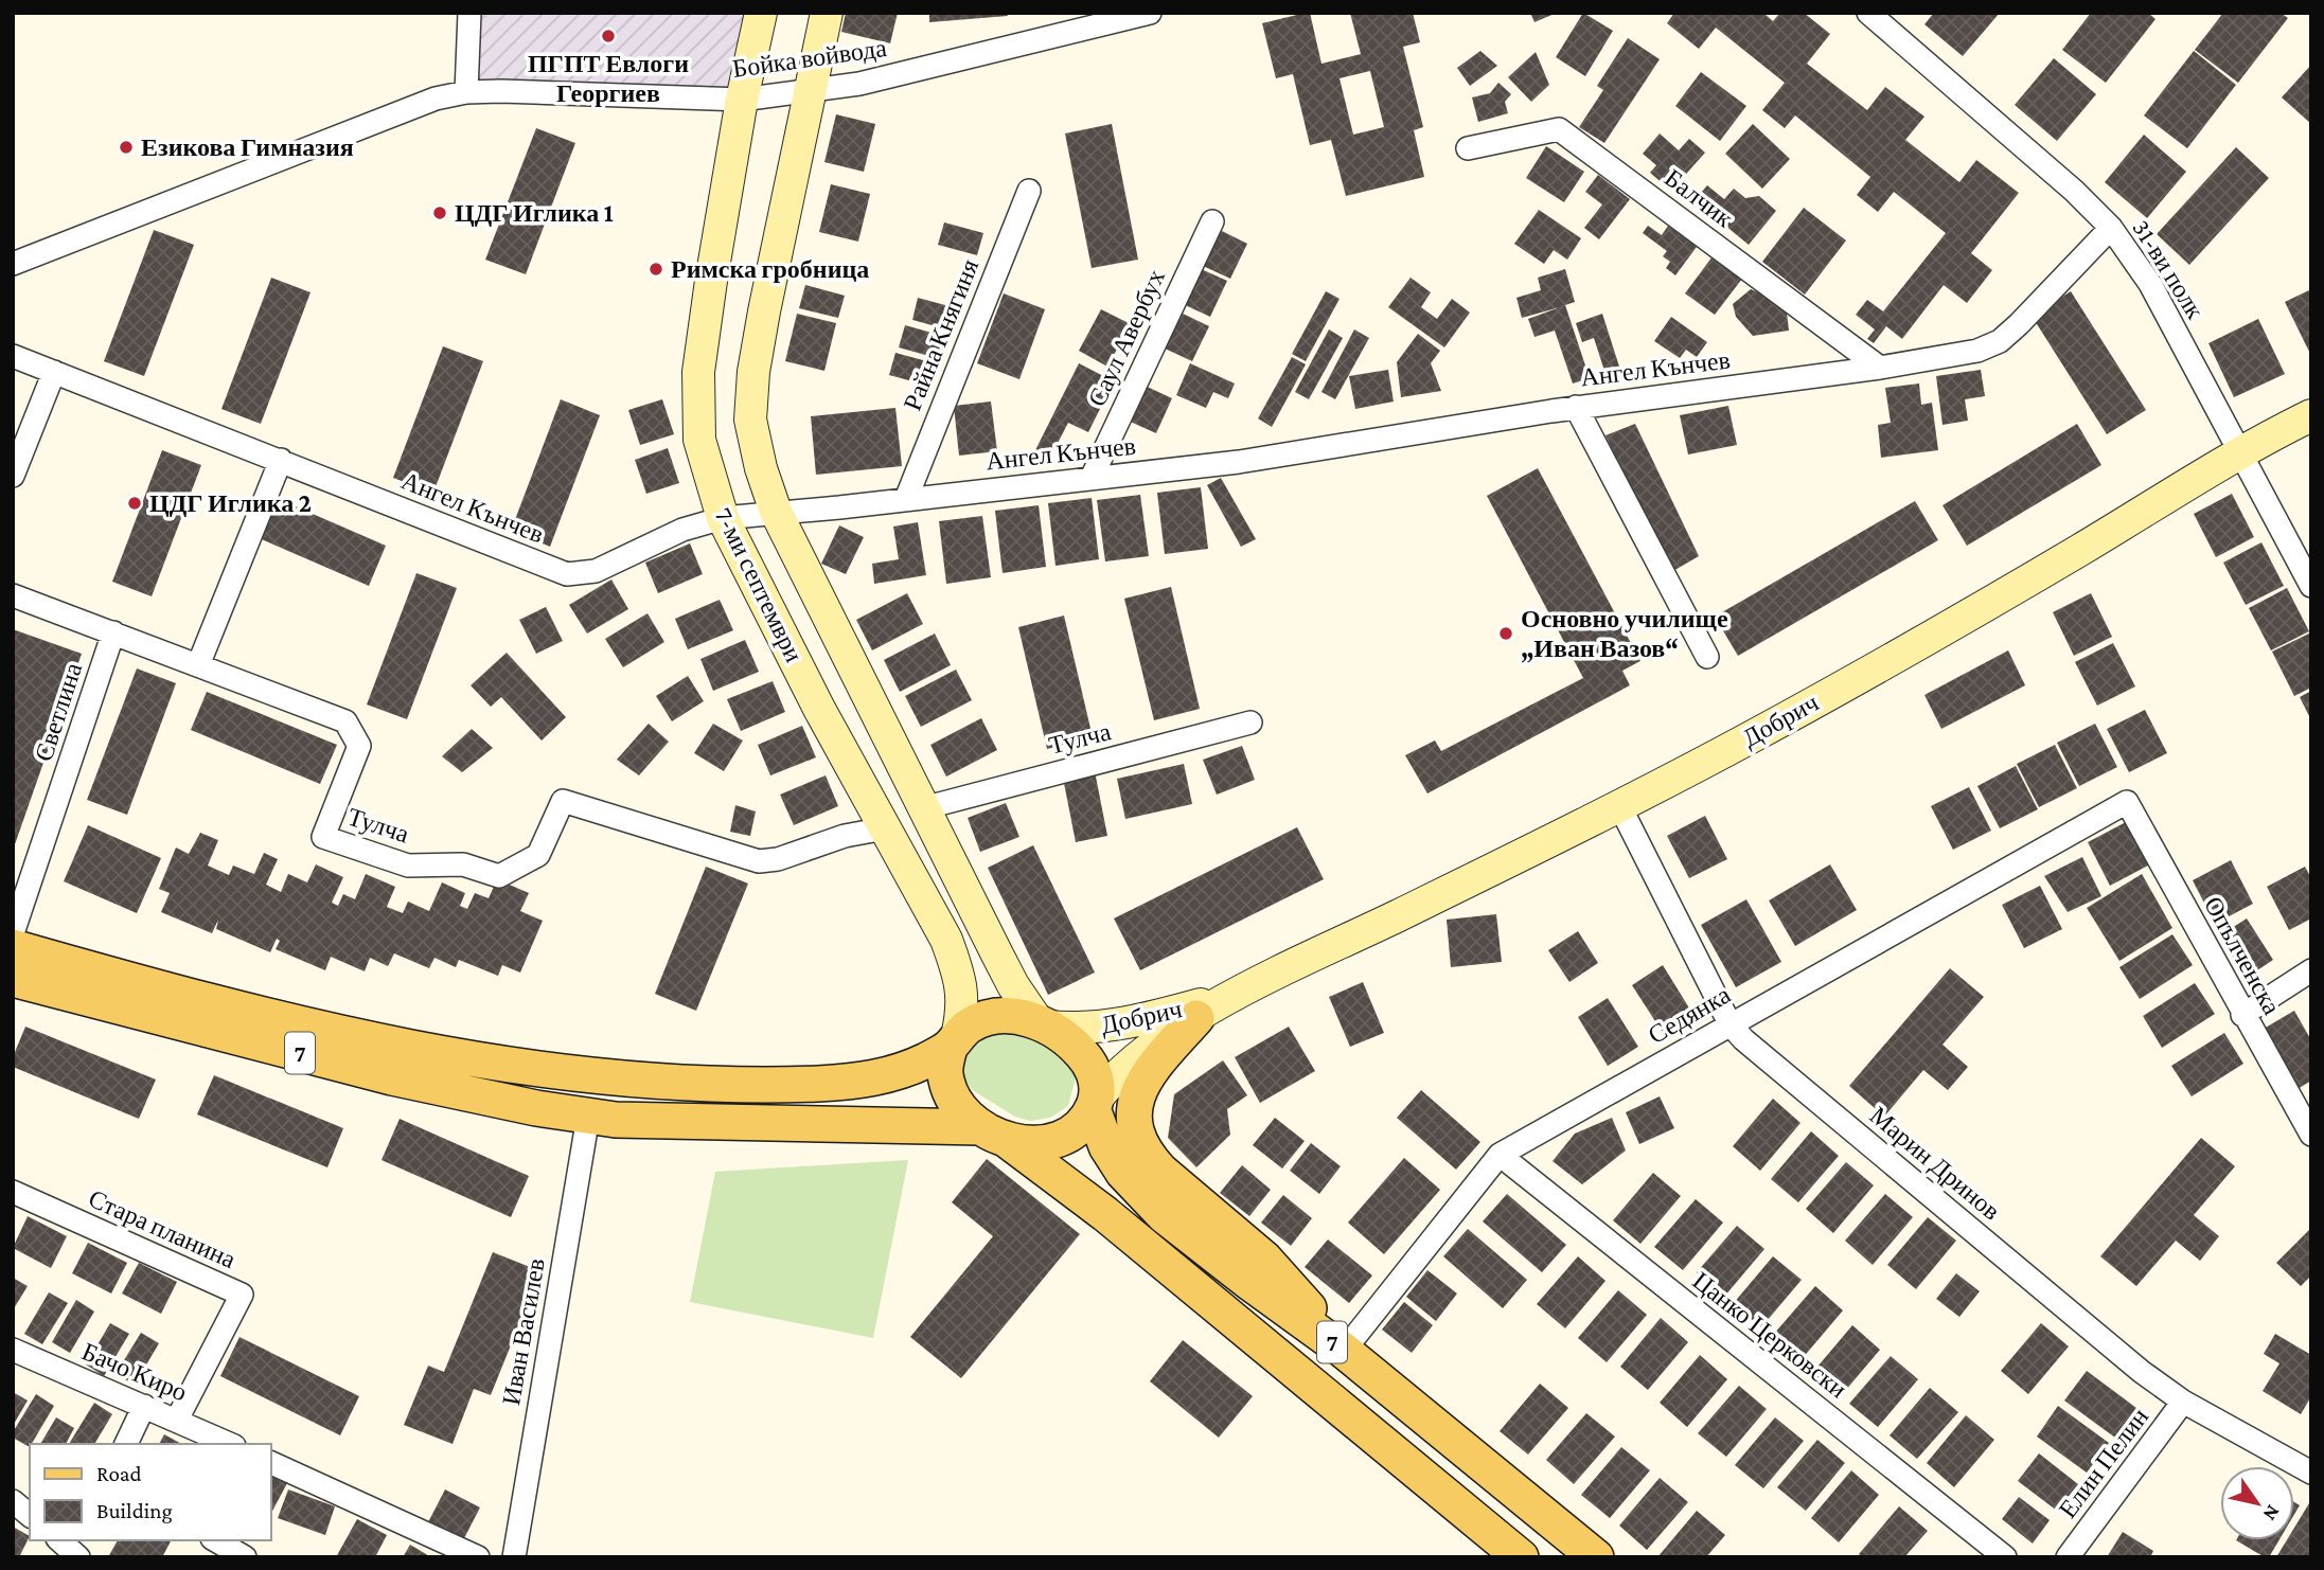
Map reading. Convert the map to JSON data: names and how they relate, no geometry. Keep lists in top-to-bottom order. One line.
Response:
{"streets":{"main road":["7-ми септември","Добрич","7"],"street":["Бойка войвода","Балчик","31-ви полк","Райна Княгиня","Саул Авербух","Ангел Кънчев","Светлина","Тулча","Опълченска","Седянка","Марин Дринов","Стара планина","Иван Василев","Цанко Церковски","Бачо Киро","Елин Пелин"]},"crossings":[["Бойка войвода","7-ми септември"],["Балчик","Ангел Кънчев"],["31-ви полк","Ангел Кънчев"],["31-ви полк","Добрич"],["Райна Княгиня","Ангел Кънчев"],["Саул Авербух","Ангел Кънчев"],["Ангел Кънчев","7-ми септември"],["7-ми септември","Добрич"],["7-ми септември","Тулча"],["7-ми септември","7"],["Светлина","Тулча"],["Добрич","7"],["Добрич","Марин Дринов"],["Опълченска","Седянка"],["Седянка","7"],["Седянка","Марин Дринов"],["Седянка","Цанко Церковски"],["7","Иван Василев"],["Марин Дринов","Елин Пелин"],["Стара планина","Бачо Киро"]],"places":["ПГПТ Евлоги Георгиев","Езикова Гимназия","ЦДГ Иглика 1","Римска гробница","ЦДГ Иглика 2","Основно училище „Иван Вазов“"],"legend":["Road","Building"],"north":"bottom right"}
